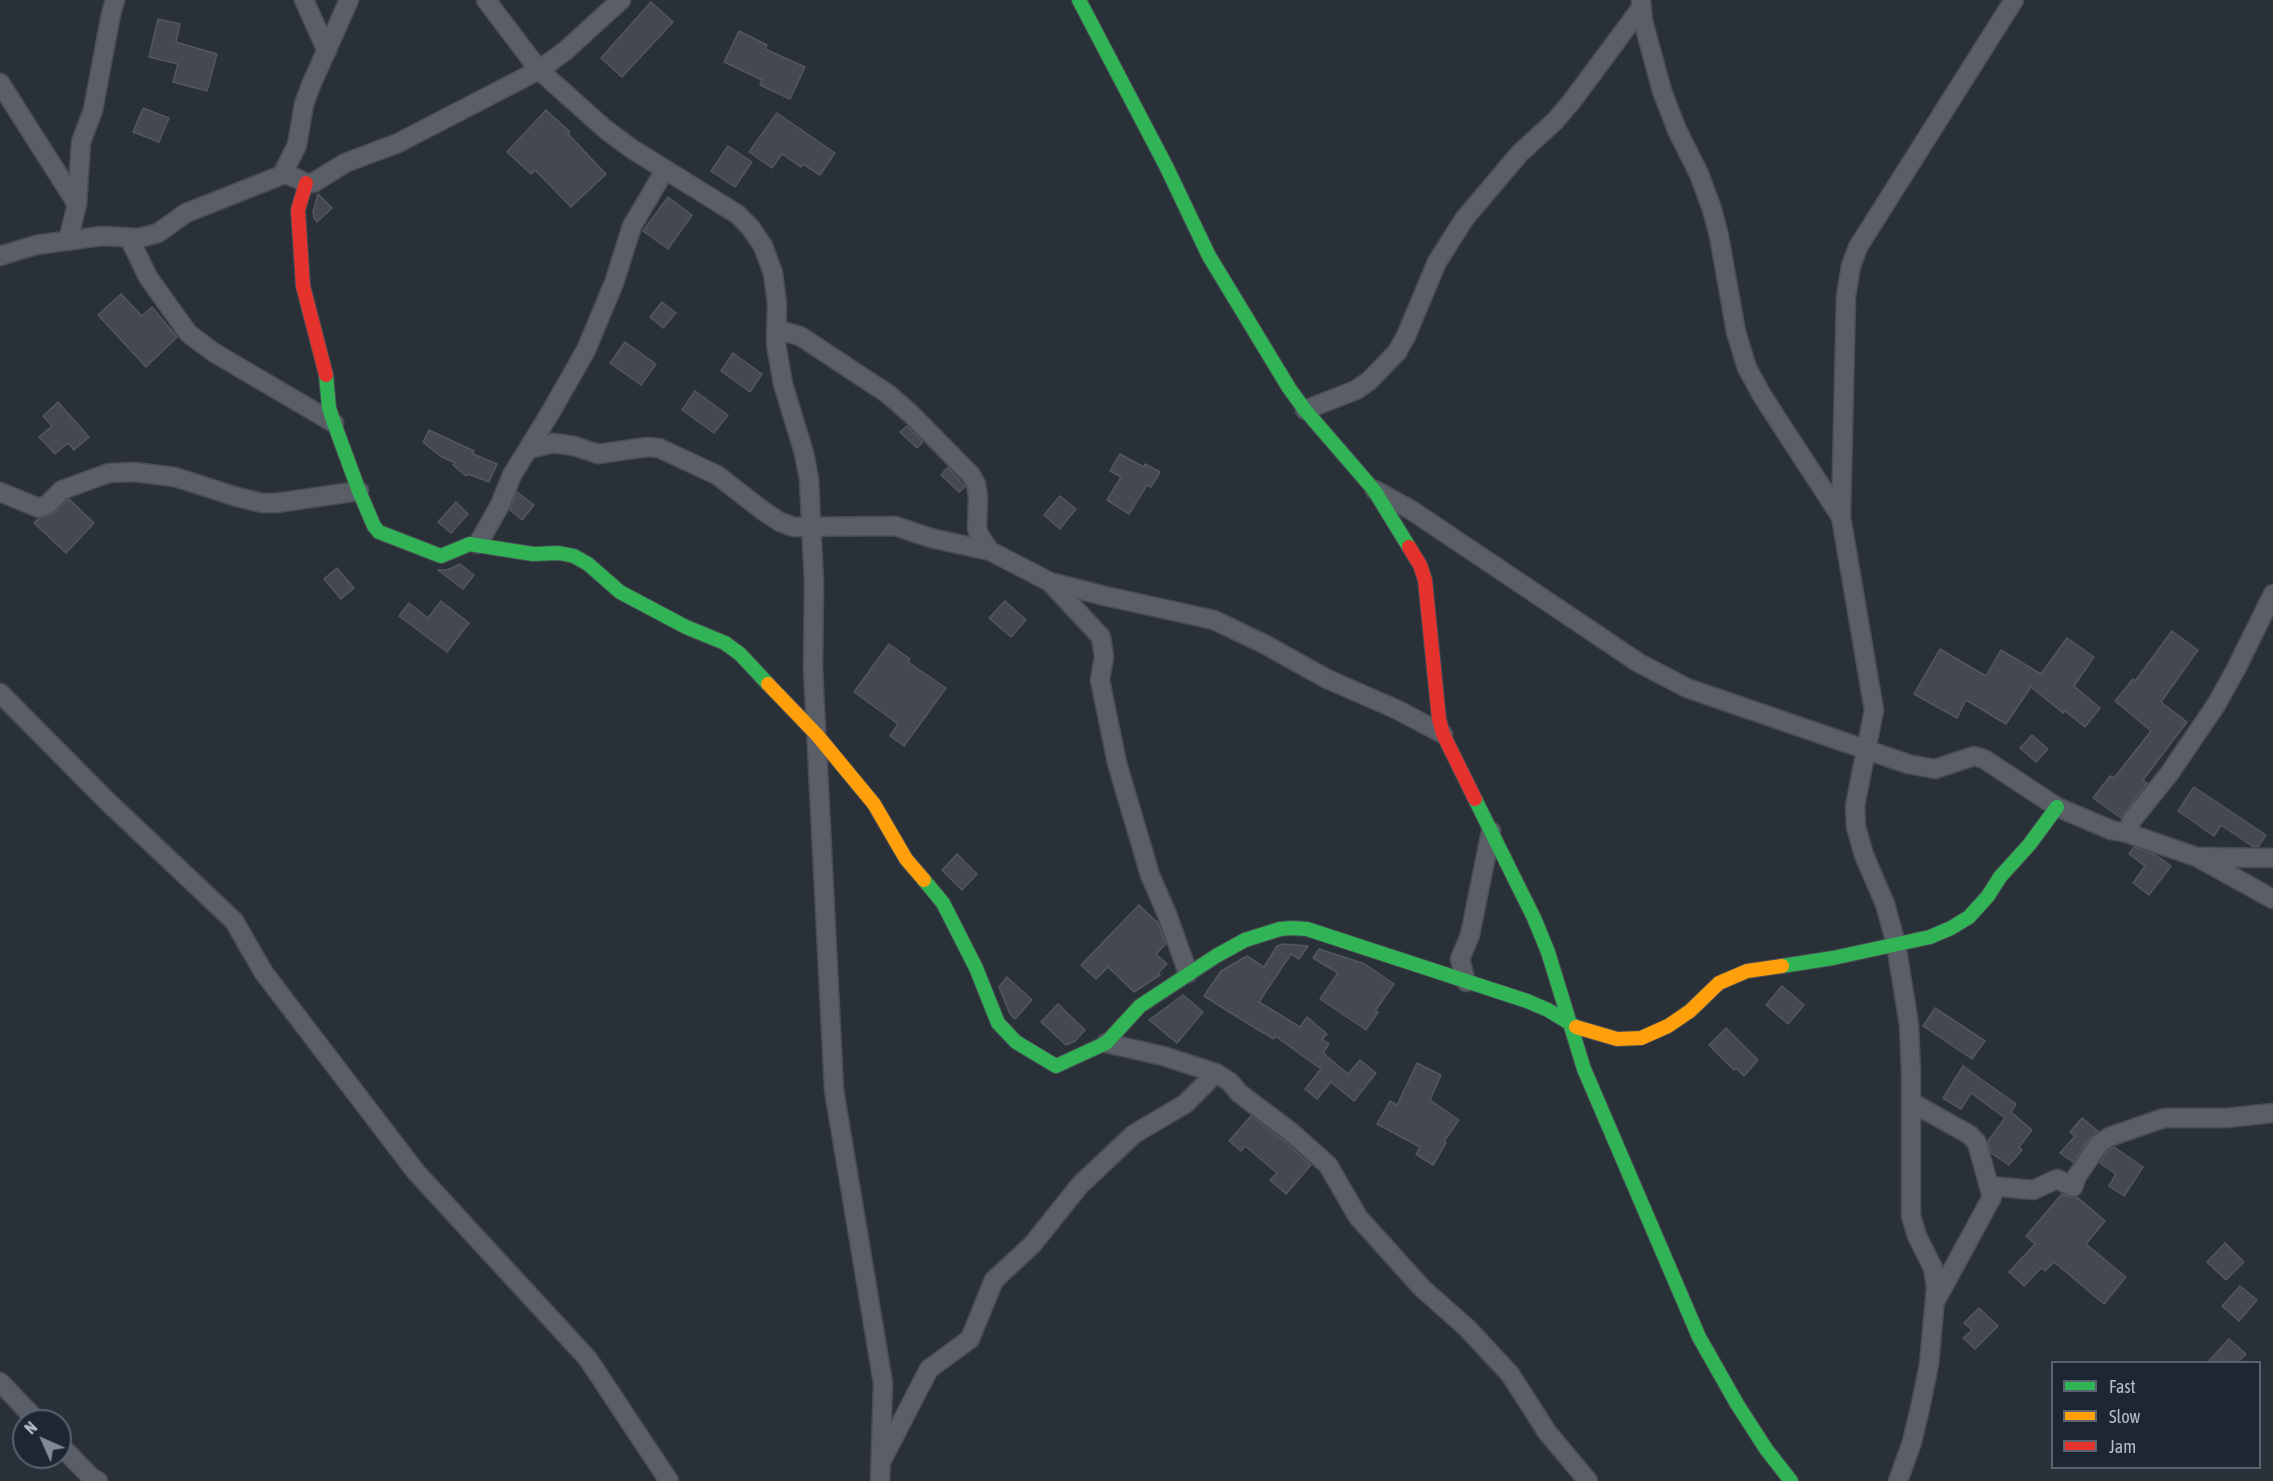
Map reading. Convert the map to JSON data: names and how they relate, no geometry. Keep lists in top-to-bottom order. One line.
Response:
{"legend":["Fast","Slow","Jam"],"north":"top left"}
